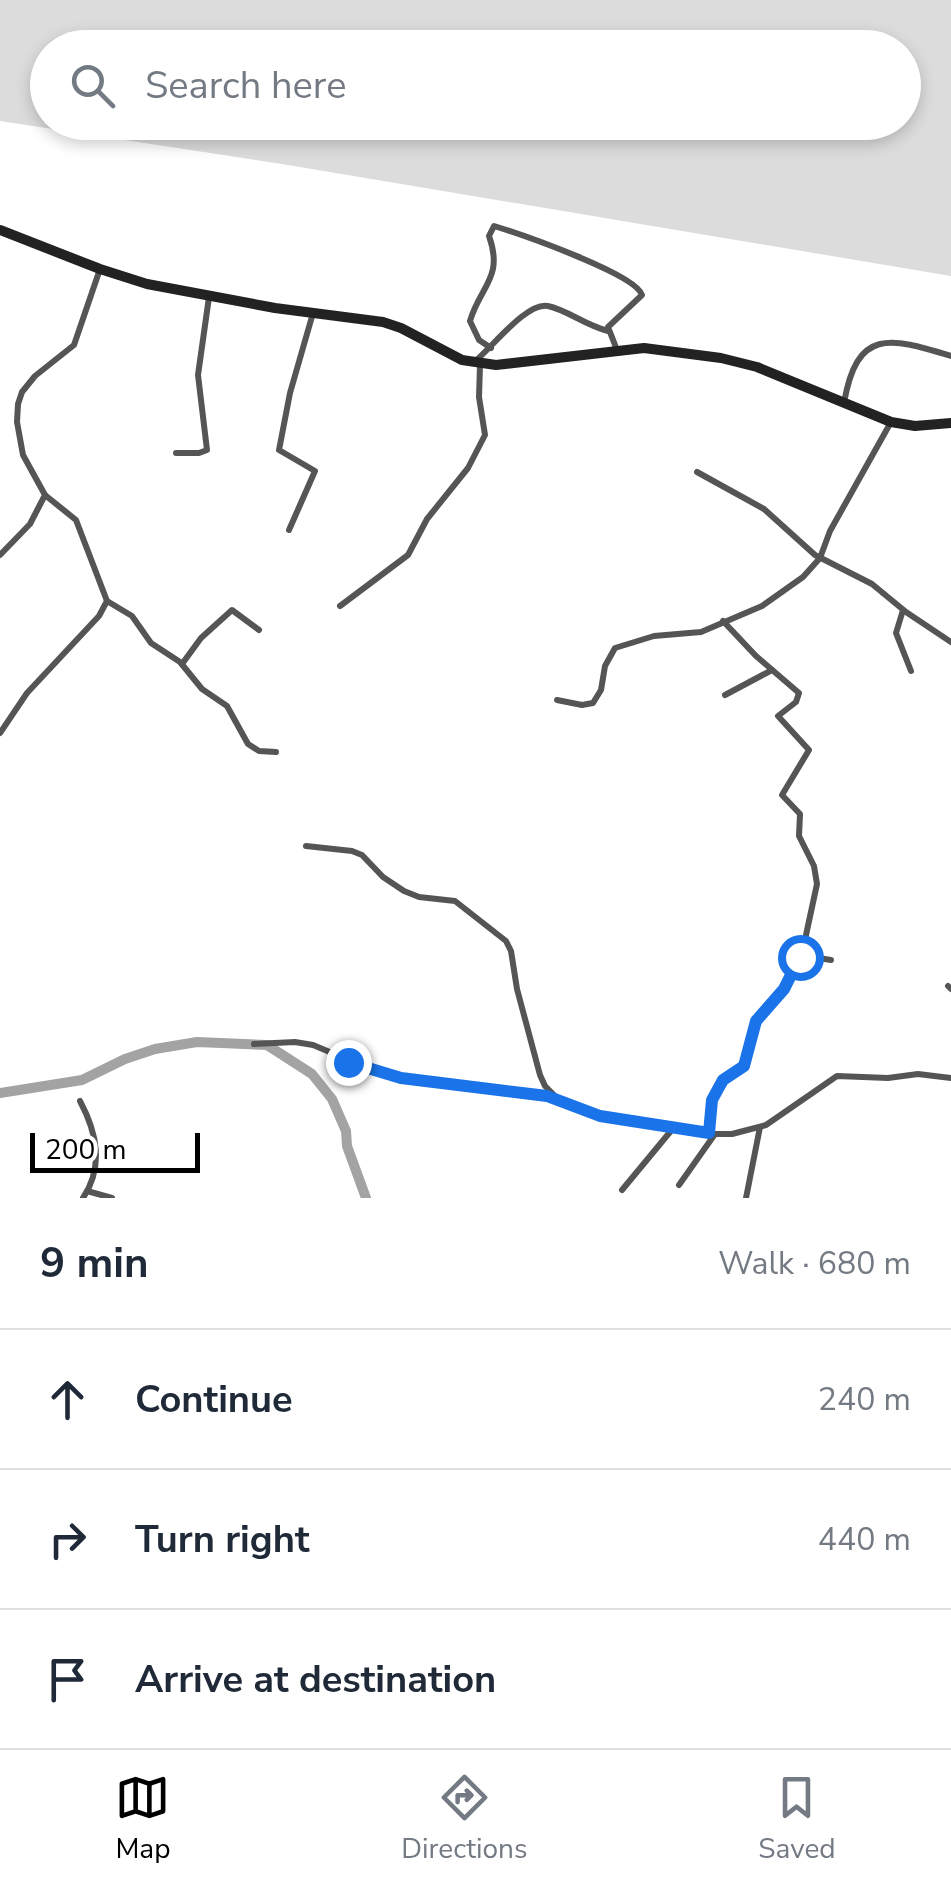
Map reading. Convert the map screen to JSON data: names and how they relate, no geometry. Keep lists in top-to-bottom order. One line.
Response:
{"scale_bar":"200 m","page":{"search":"Search here","scale":"200 m","heading":["9 min","Walk · 680 m"],"list":[["Continue","240 m"],["Turn right","440 m"],"Arrive at destination"],"nav":["Map","Directions","Saved"]}}
